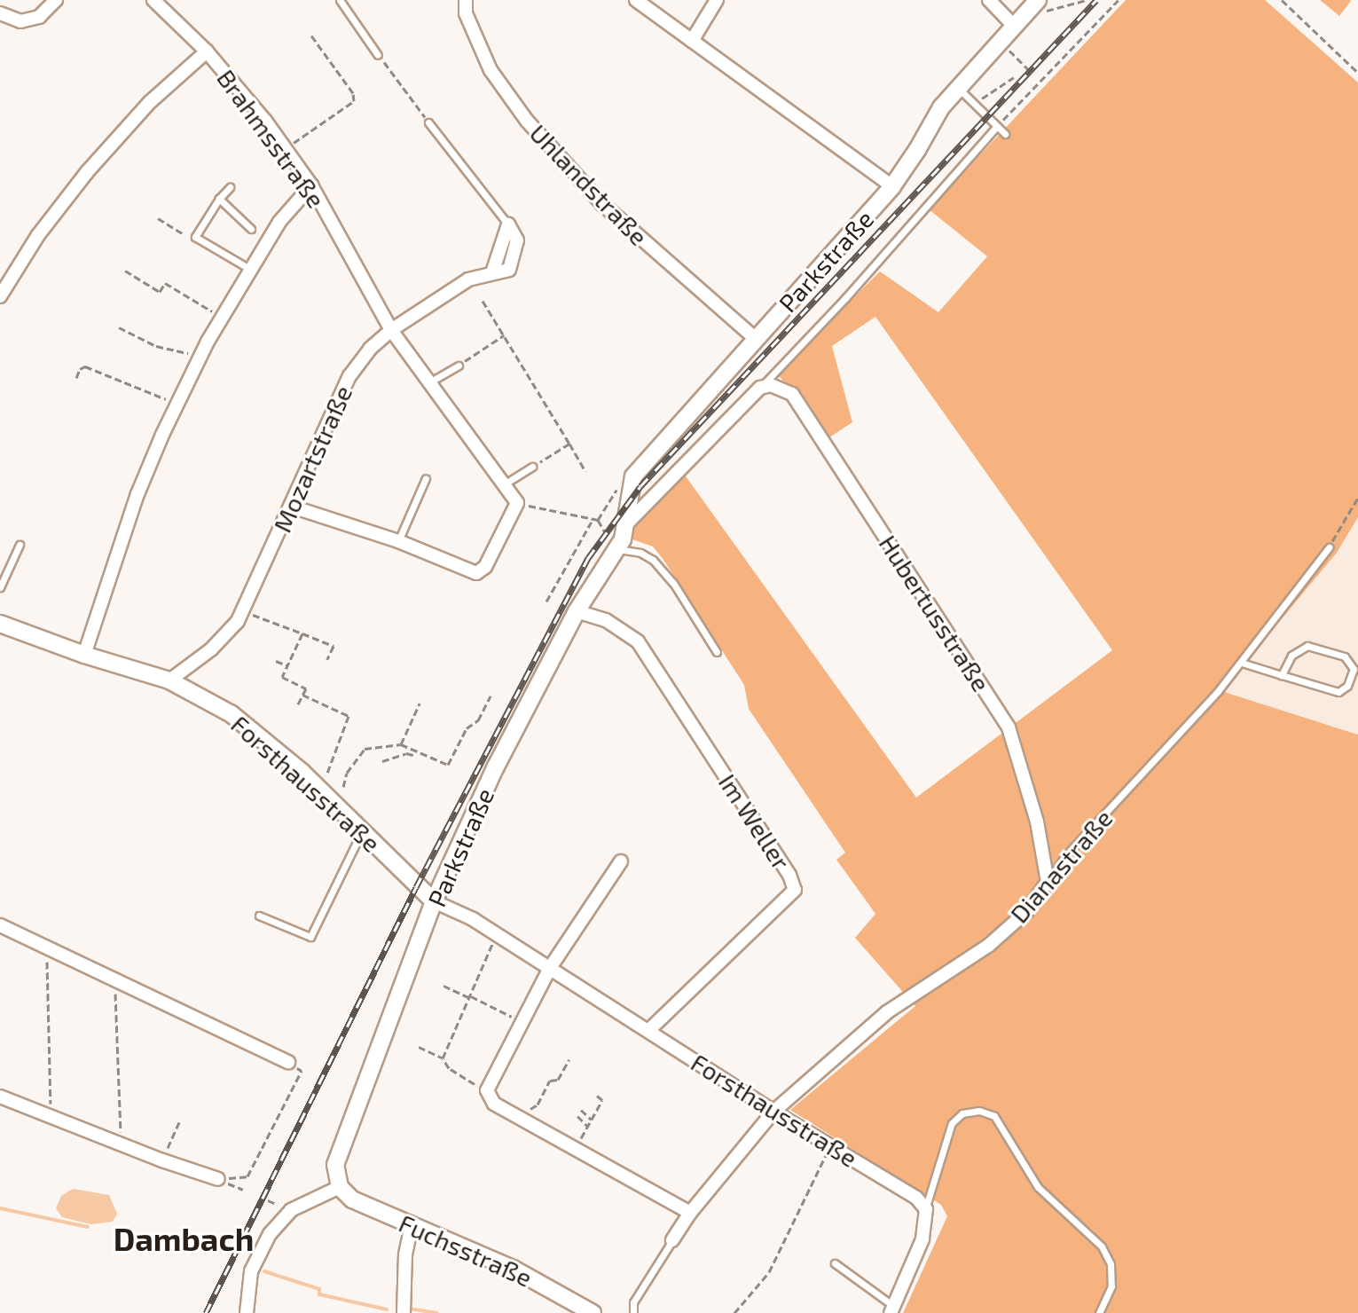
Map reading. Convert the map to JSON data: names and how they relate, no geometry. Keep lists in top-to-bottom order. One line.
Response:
{"streets":{"street":["Brahmsstraße","Uhlandstraße","Parkstraße","Mozartstraße","Hubertusstraße","Forsthausstraße","Im Weller","Dianastraße","Fuchsstraße"]},"crossings":[["Brahmsstraße","Mozartstraße"],["Uhlandstraße","Parkstraße"],["Parkstraße","Hubertusstraße"],["Parkstraße","Forsthausstraße"],["Parkstraße","Im Weller"],["Parkstraße","Fuchsstraße"],["Mozartstraße","Forsthausstraße"],["Hubertusstraße","Dianastraße"],["Forsthausstraße","Im Weller"],["Forsthausstraße","Dianastraße"]],"districts":["Dambach"]}
